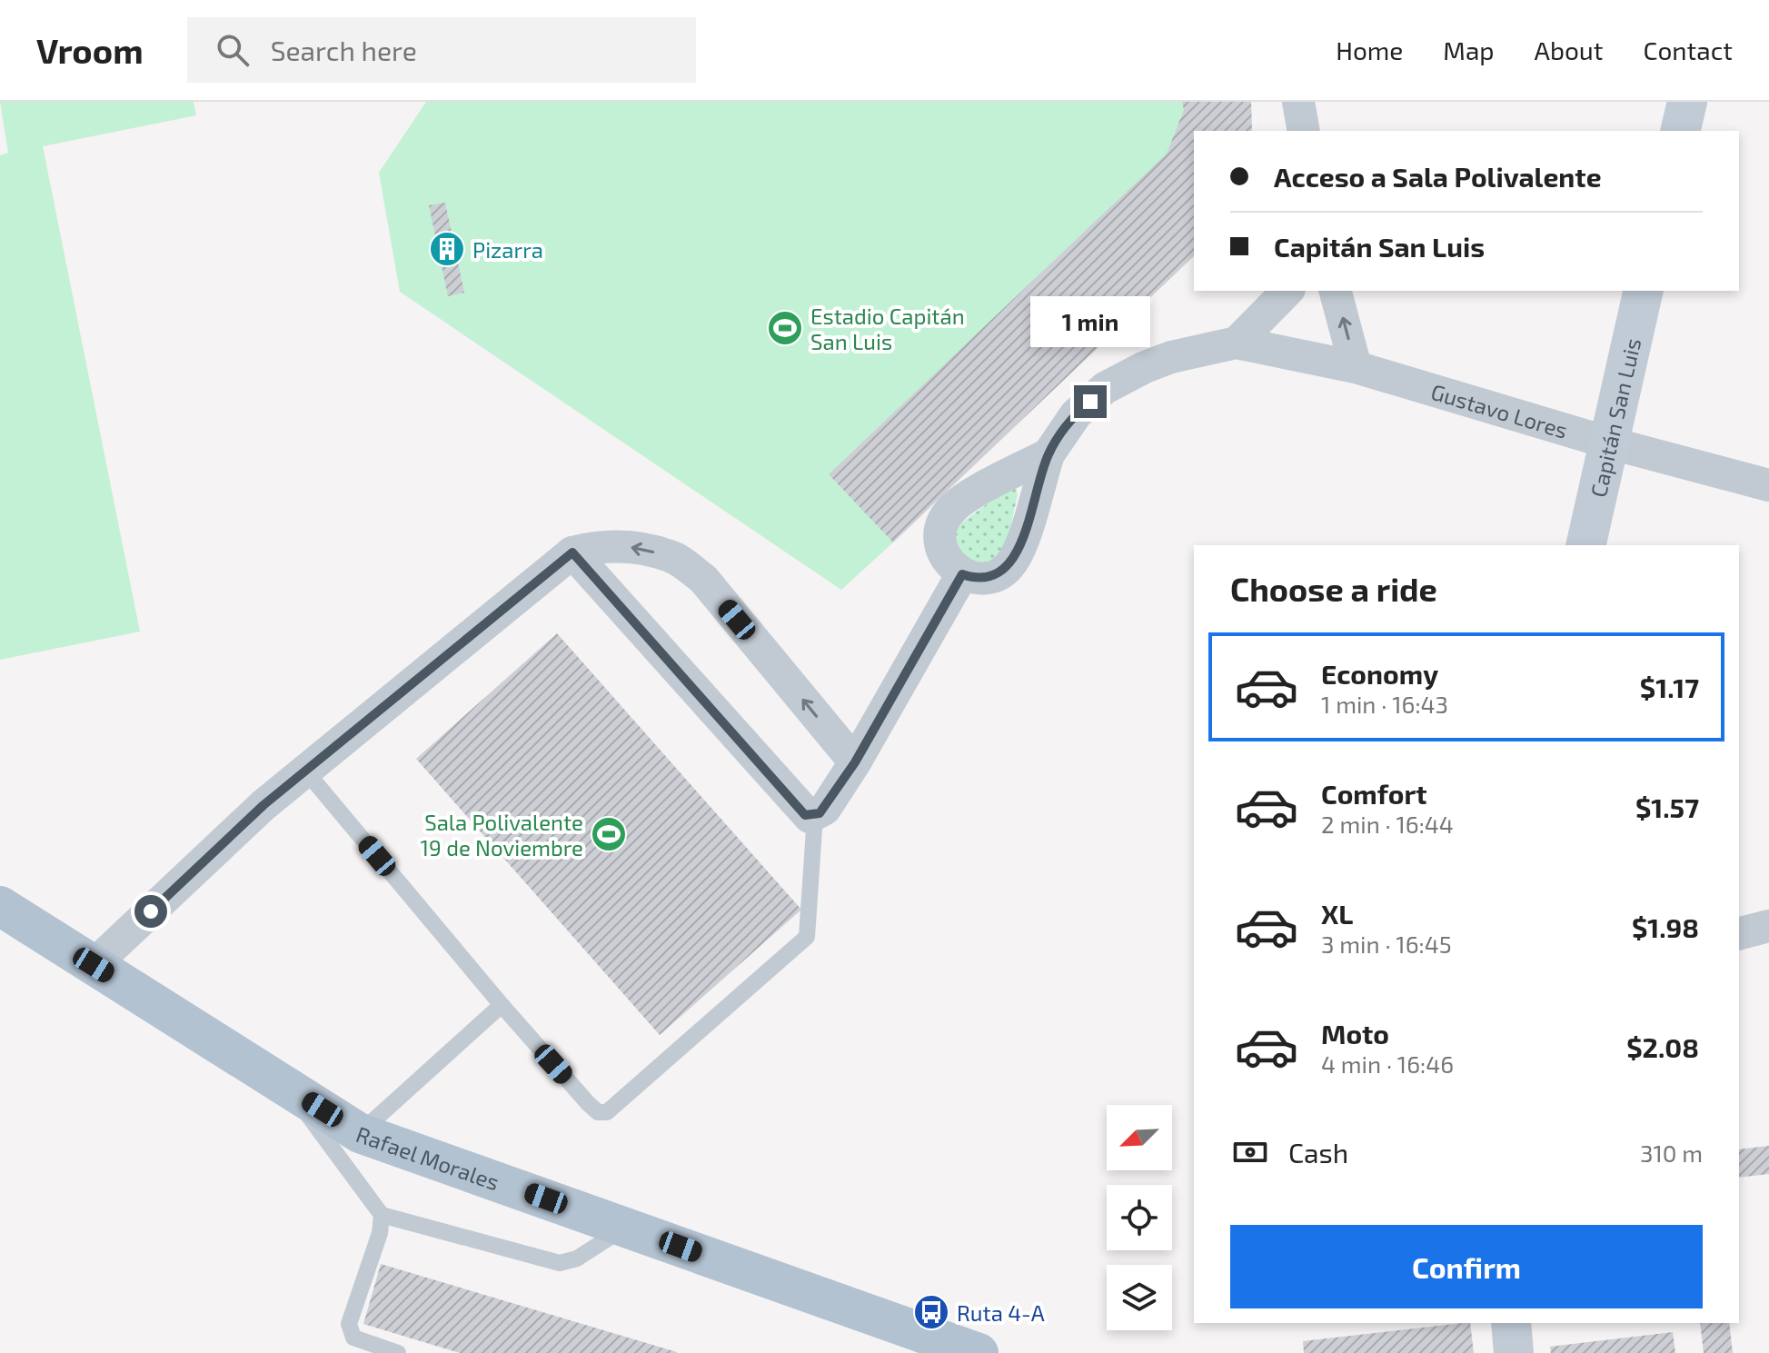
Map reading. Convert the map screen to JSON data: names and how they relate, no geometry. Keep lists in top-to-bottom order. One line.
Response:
{"streets":{"main road":["Rafael Morales"],"street":["Gustavo Lores","Capitán San Luis"]},"crossings":[["Gustavo Lores","Capitán San Luis"]],"places":{"building":["Pizarra"],"sports":["Estadio Capitán San Luis","Sala Polivalente 19 de Noviembre"],"bus stop":["Ruta 4-A"]},"north":"bottom left","page":{"header":"Vroom","search":"Search here","nav":["Home","Map","About","Contact"],"banner":["Acceso a Sala Polivalente","Capitán San Luis"],"bubble":"1 min","heading":"Choose a ride","list":[{"name":"Economy","note":"1 min · 16:43","value":"$1.17"},{"name":"Comfort","note":"2 min · 16:44","value":"$1.57"},{"name":"XL","note":"3 min · 16:45","value":"$1.98"},{"name":"Moto","note":"4 min · 16:46","value":"$2.08"}],"pay":["Cash","310 m"],"buttons":"Confirm"}}
